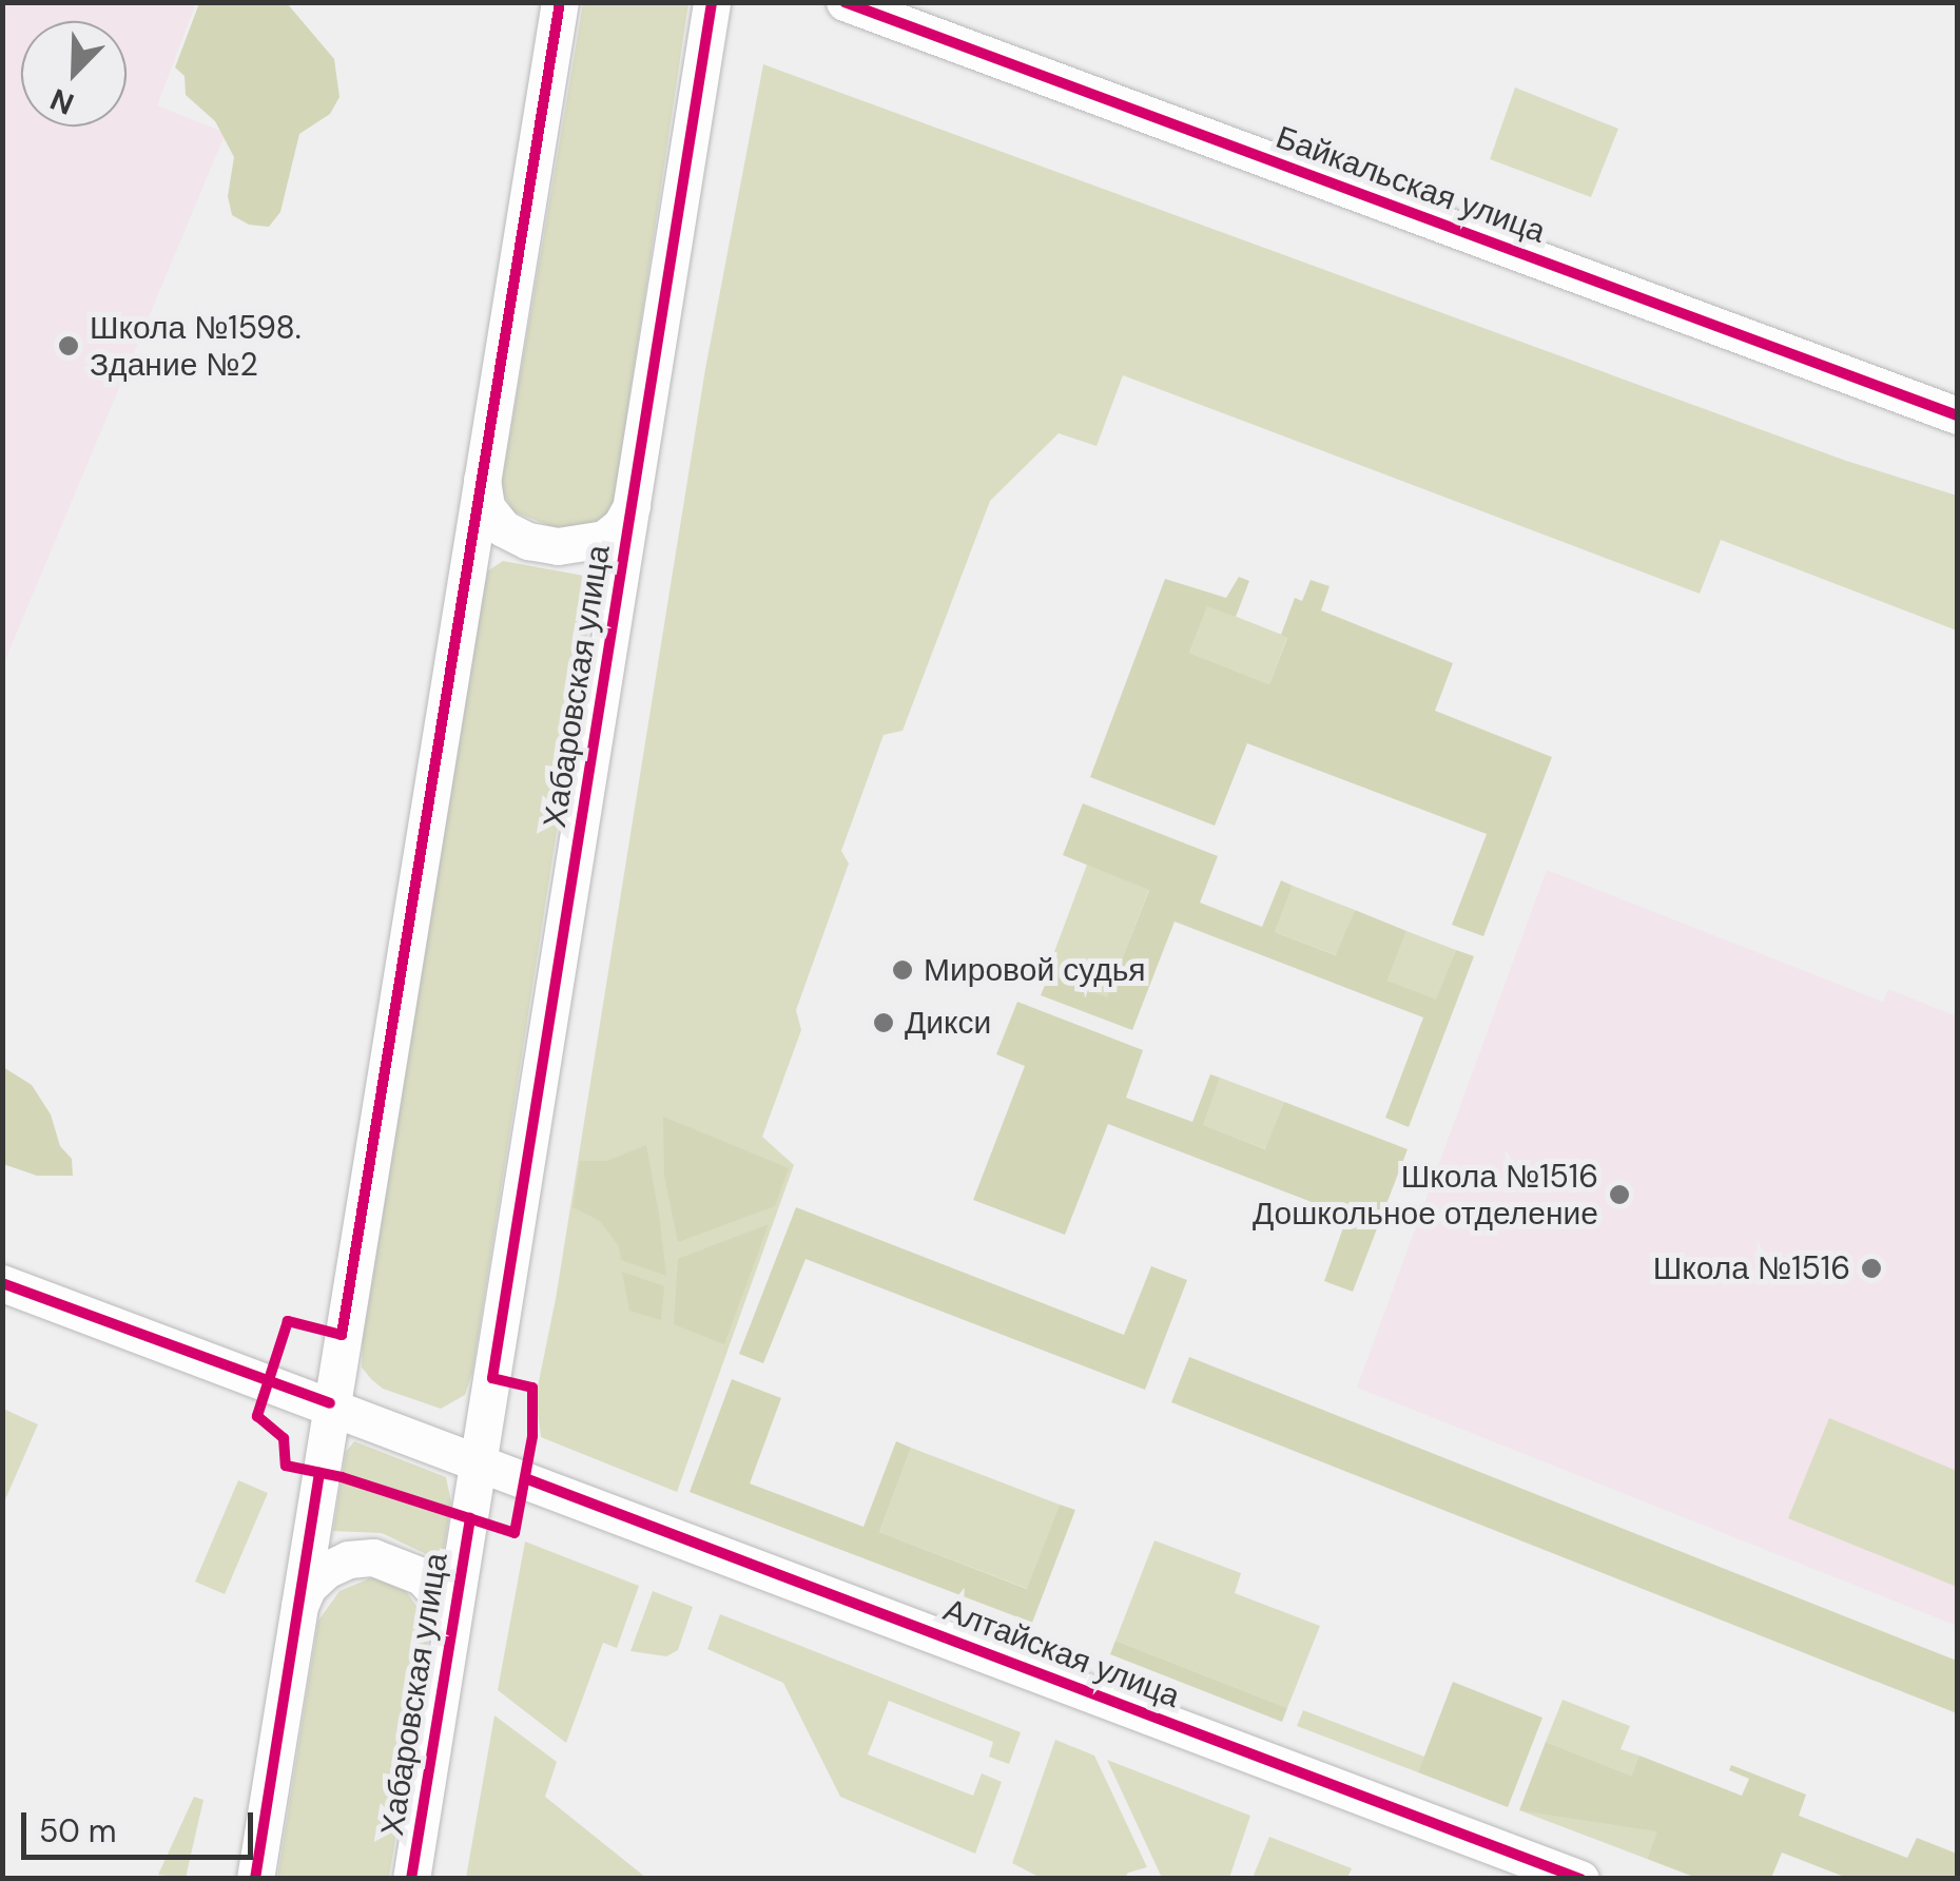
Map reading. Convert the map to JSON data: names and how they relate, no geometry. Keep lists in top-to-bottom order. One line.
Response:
{"streets":{"main road":["Байкальская улица","Хабаровская улица","Алтайская улица"]},"crossings":[["Хабаровская улица","Алтайская улица"]],"places":["Школа №1598. Здание №2","Мировой судья","Дикси","Школа №1516 Дошкольное отделение","Школа №1516"],"scale_bar":"50 m","north":"bottom left"}
